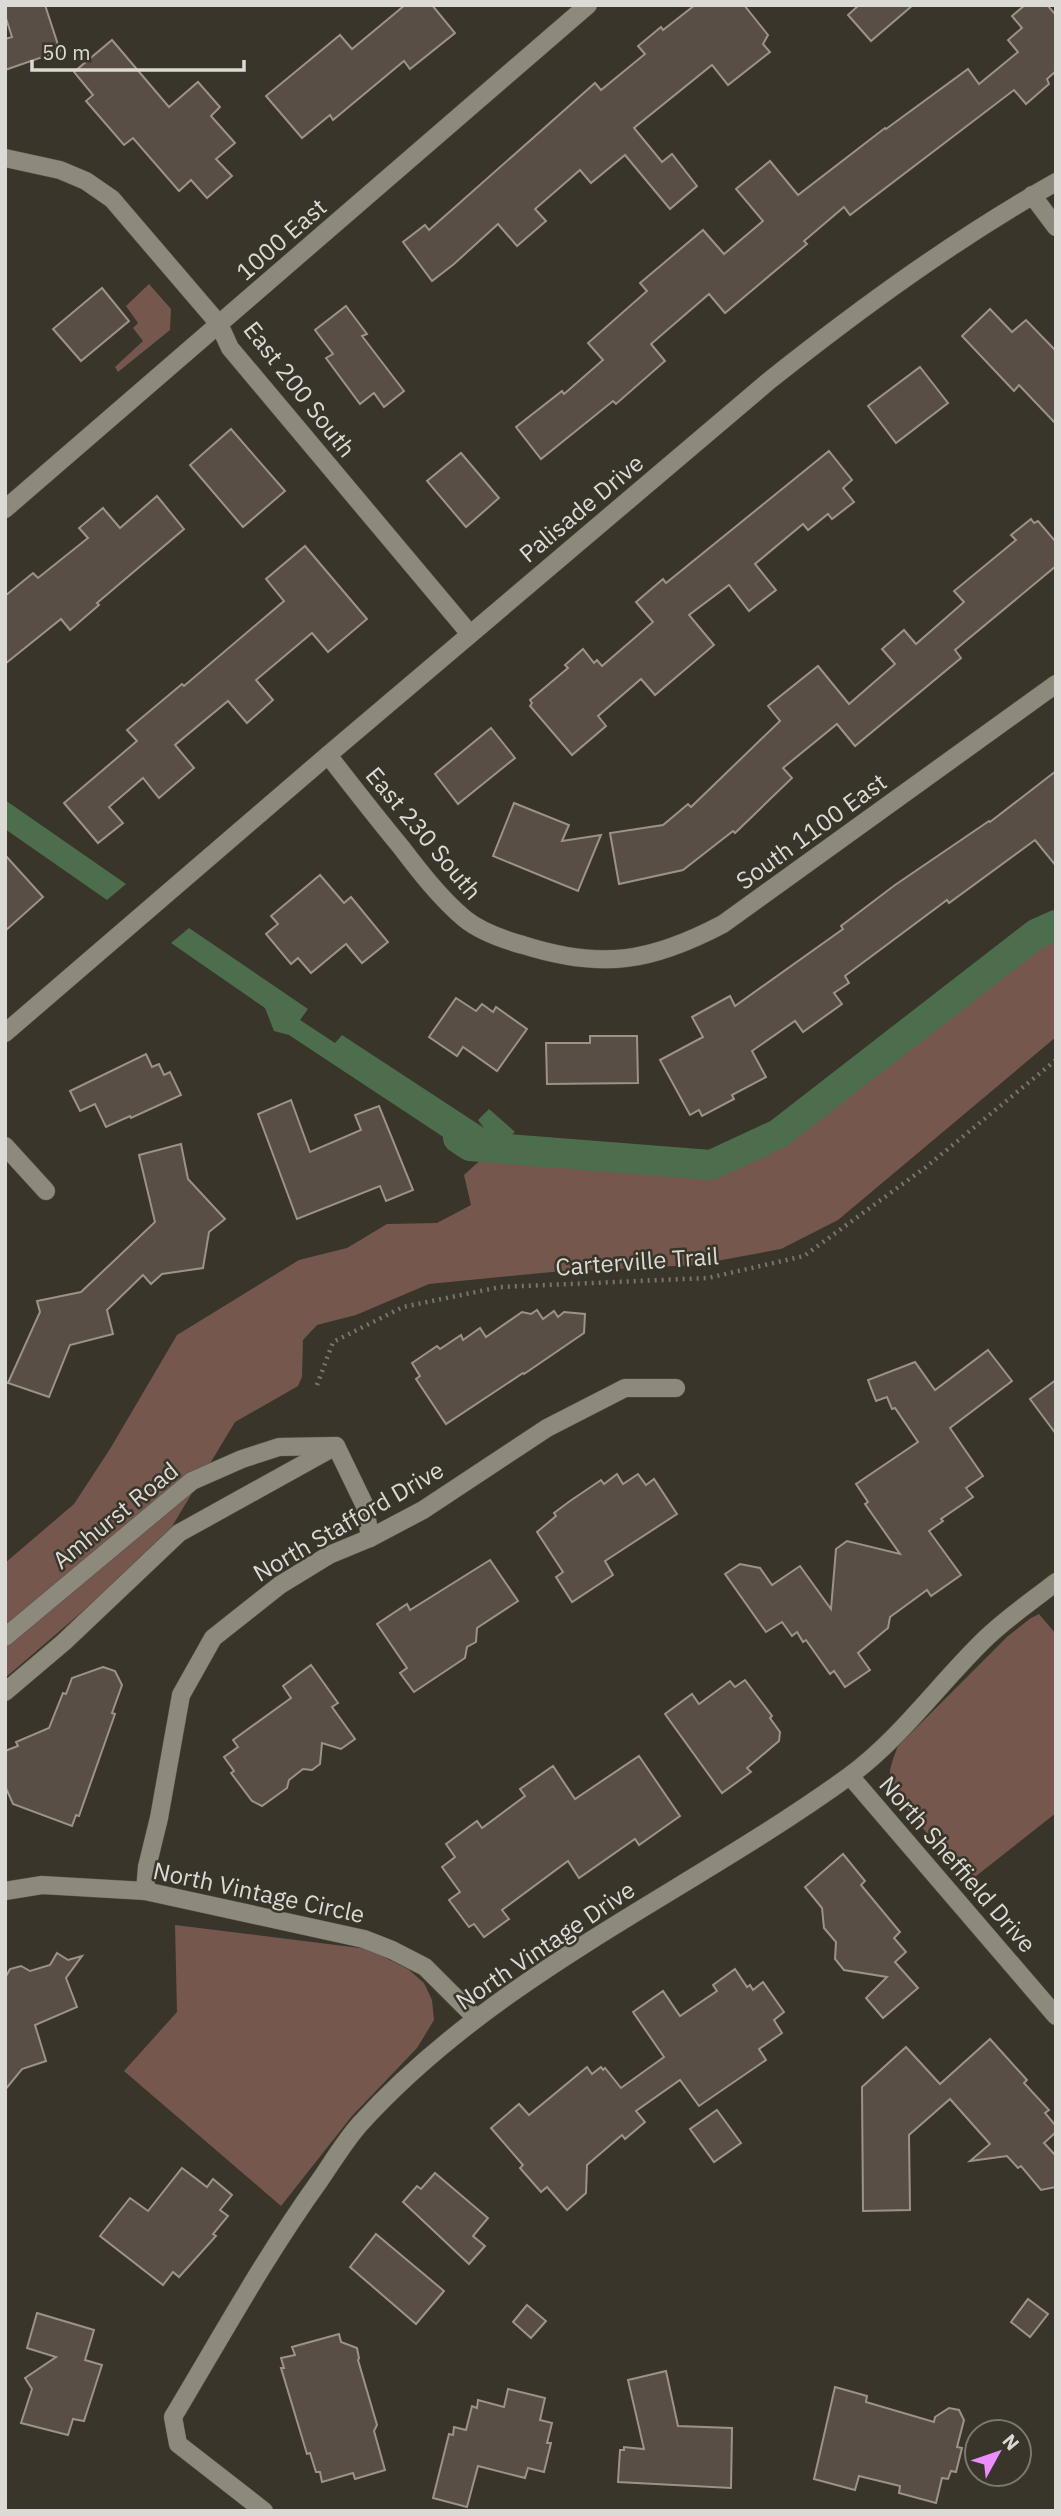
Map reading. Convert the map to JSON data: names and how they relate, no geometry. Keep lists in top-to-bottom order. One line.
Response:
{"streets":{"street":["1000 East","East 200 South","Palisade Drive","South 1100 East","East 230 South","Amhurst Road","North Stafford Drive","North Sheffield Drive","North Vintage Circle","North Vintage Drive"],"path":["Carterville Trail"]},"crossings":[["1000 East","East 200 South"],["East 200 South","Palisade Drive"],["Palisade Drive","East 230 South"],["South 1100 East","East 230 South"],["North Stafford Drive","North Vintage Circle"],["North Sheffield Drive","North Vintage Drive"],["North Vintage Circle","North Vintage Drive"]],"scale_bar":"50 m","north":"top right"}
